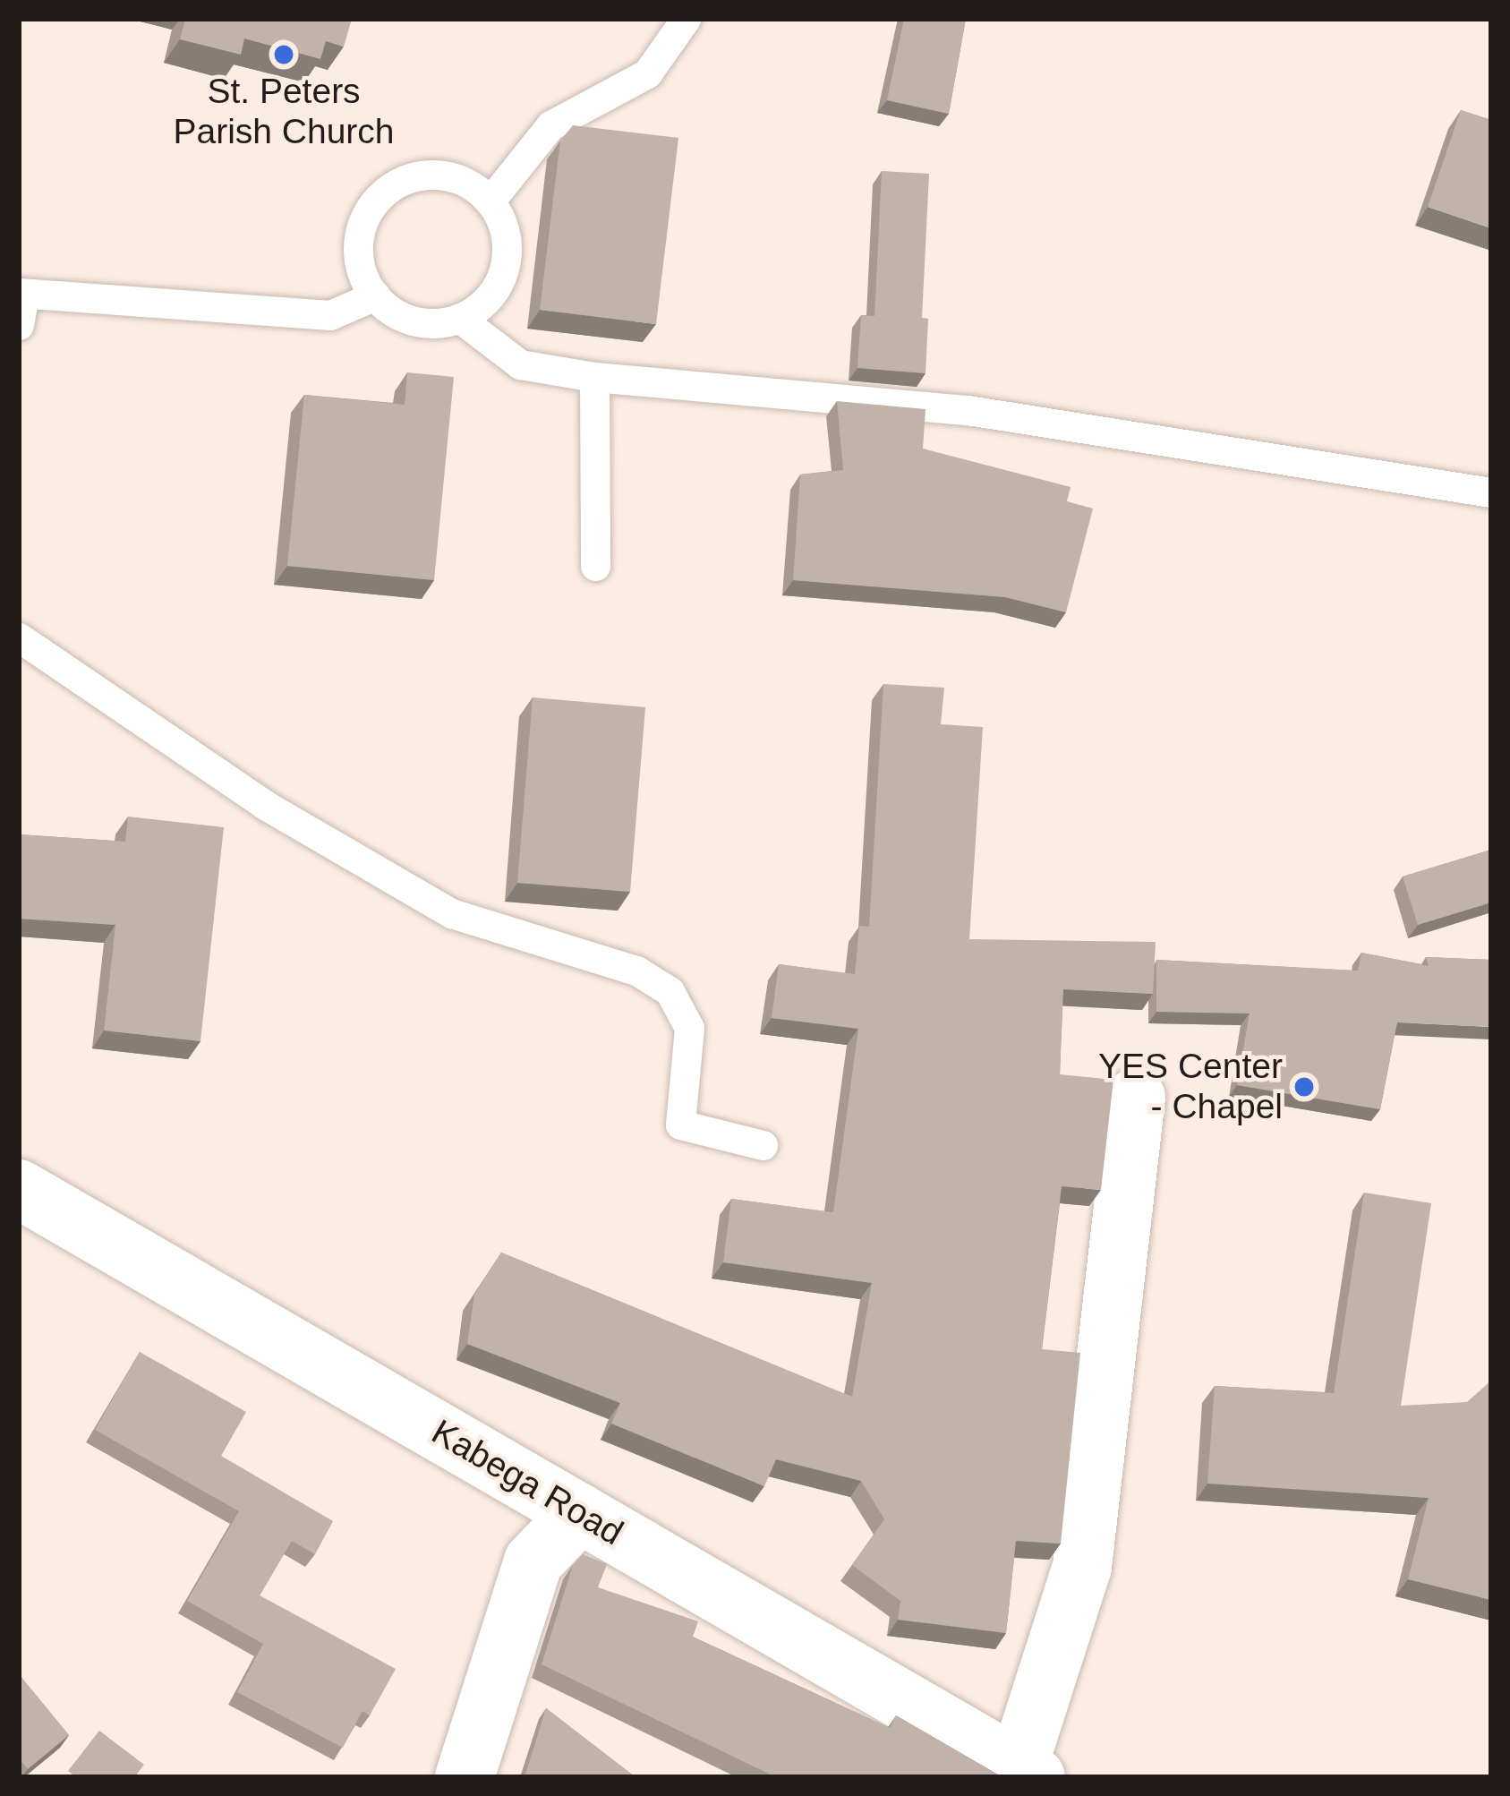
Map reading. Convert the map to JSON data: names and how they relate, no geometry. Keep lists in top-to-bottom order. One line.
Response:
{"streets":{"street":["Kabega Road"]},"places":["St. Peters Parish Church","YES Center - Chapel"]}
